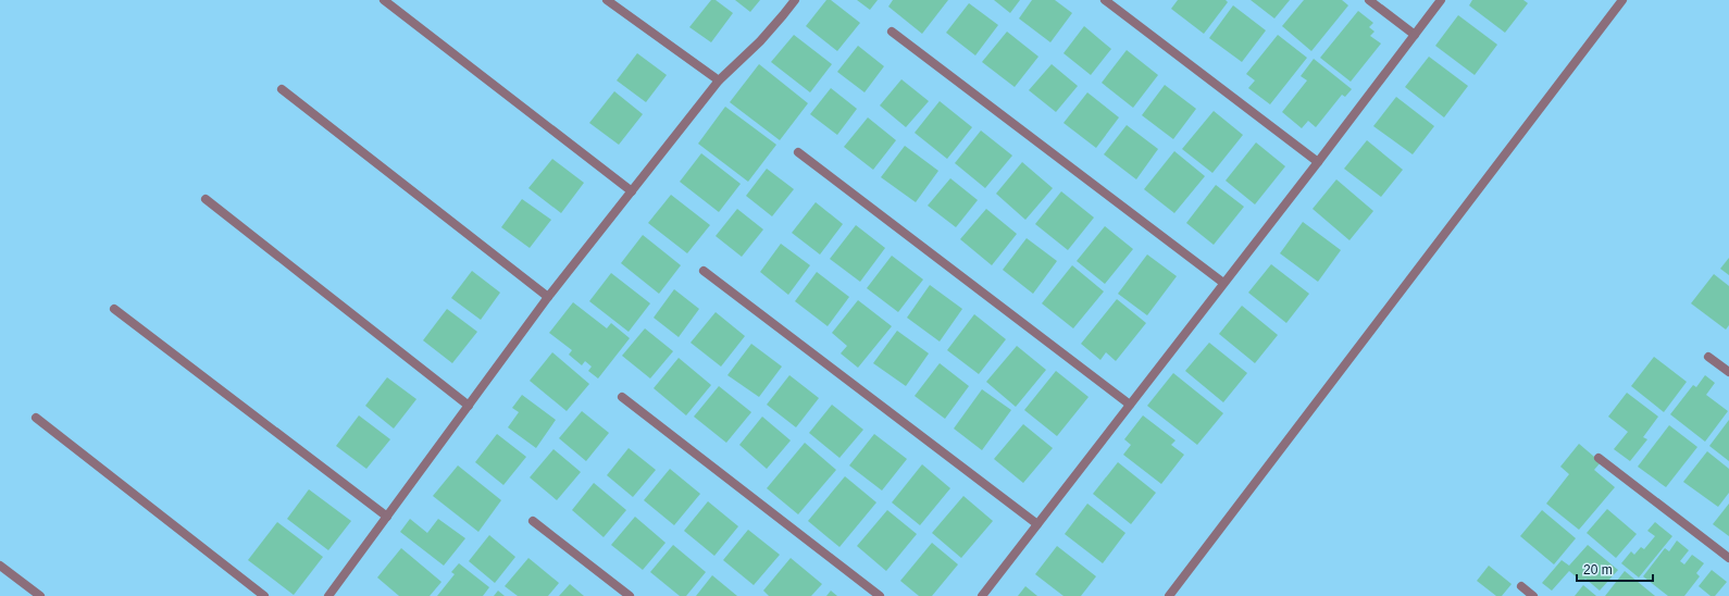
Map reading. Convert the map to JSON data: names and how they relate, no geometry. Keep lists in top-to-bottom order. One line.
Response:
{"scale_bar":"20 m"}
